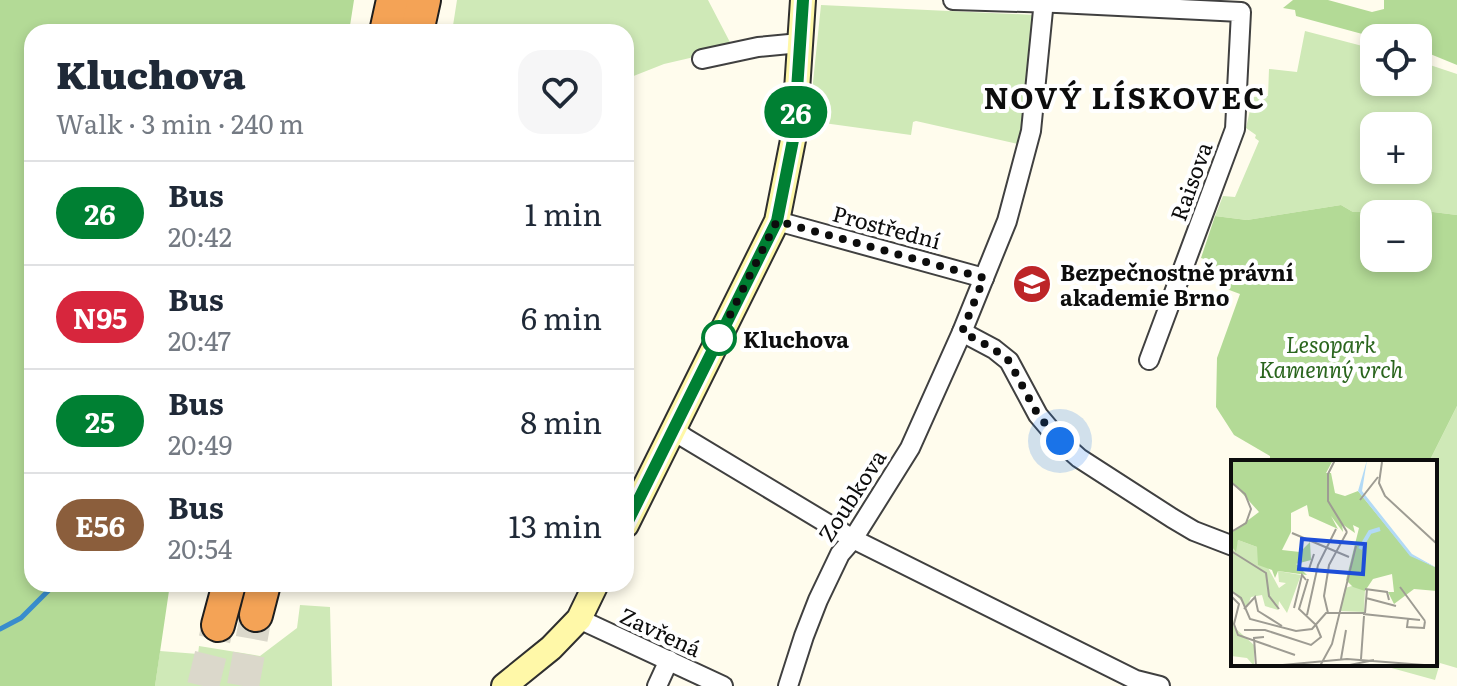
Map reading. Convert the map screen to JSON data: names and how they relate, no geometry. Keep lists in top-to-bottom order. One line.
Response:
{"streets":{"street":["Raisova","Prostřední","Zoubkova","Zavřená"]},"crossings":[["Raisova","Zoubkova"],["Prostřední","Zoubkova"]],"districts":["NOVÝ LÍSKOVEC"],"parks":["Lesopark Kamenný vrch"],"places":{"school or university":["Bezpečnostně právní akademie Brno"],"other":["Kluchova"]},"lines":["bus line 26"],"page":{"on_map":"26","map_buttons":["+","−"],"heading":["Kluchova","Walk · 3 min · 240 m"],"list":[{"mark":"26","name":"Bus","note":"20:42","value":"1 min"},{"mark":"N95","name":"Bus","note":"20:47","value":"6 min"},{"mark":"25","name":"Bus","note":"20:49","value":"8 min"},{"mark":"E56","name":"Bus","note":"20:54","value":"13 min"}]}}
